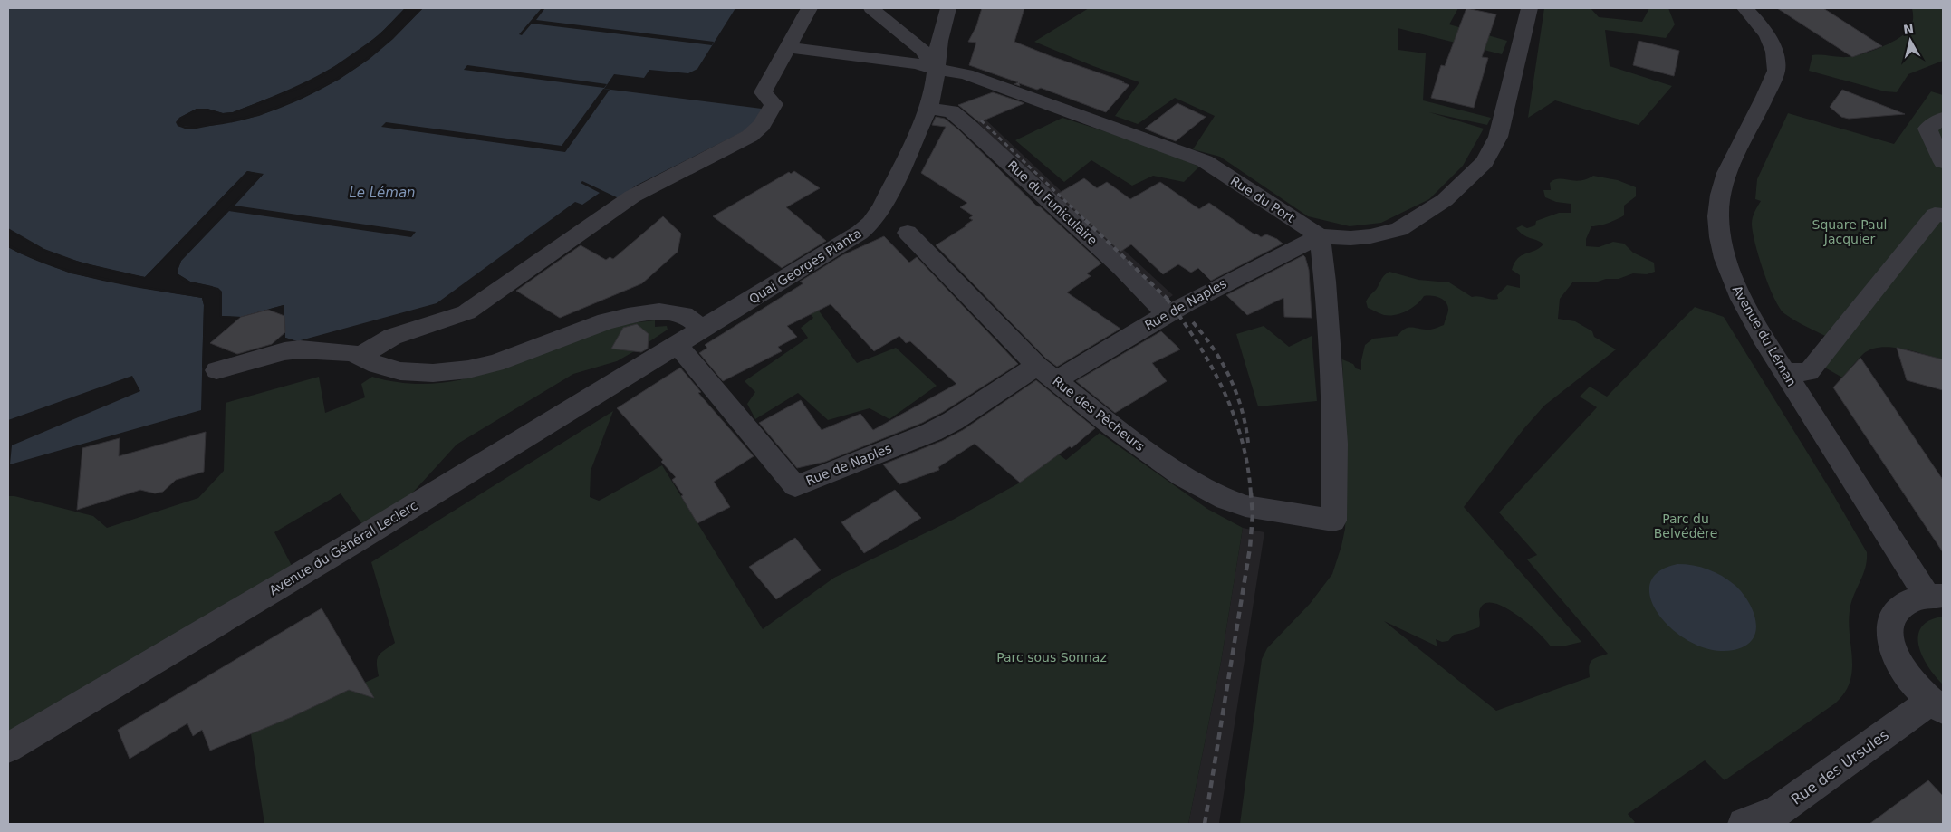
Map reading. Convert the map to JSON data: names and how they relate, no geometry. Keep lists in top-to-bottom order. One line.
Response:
{"streets":{"street":["Rue du Port","Rue du Funiculaire","Quai Georges Pianta","Rue de Naples","Avenue du Léman","Rue des Pêcheurs","Avenue du Général Leclerc","Rue des Ursules"]},"crossings":[["Rue du Port","Quai Georges Pianta"],["Rue du Port","Rue de Naples"],["Rue du Port","Rue des Pêcheurs"],["Rue du Funiculaire","Quai Georges Pianta"],["Rue du Funiculaire","Rue de Naples"],["Quai Georges Pianta","Rue de Naples"],["Quai Georges Pianta","Avenue du Général Leclerc"],["Rue de Naples","Rue des Pêcheurs"],["Rue de Naples","Avenue du Général Leclerc"]],"water":["Le Léman"],"parks":["Square Paul Jacquier","Parc du Belvédère","Parc sous Sonnaz"],"north":"top"}
